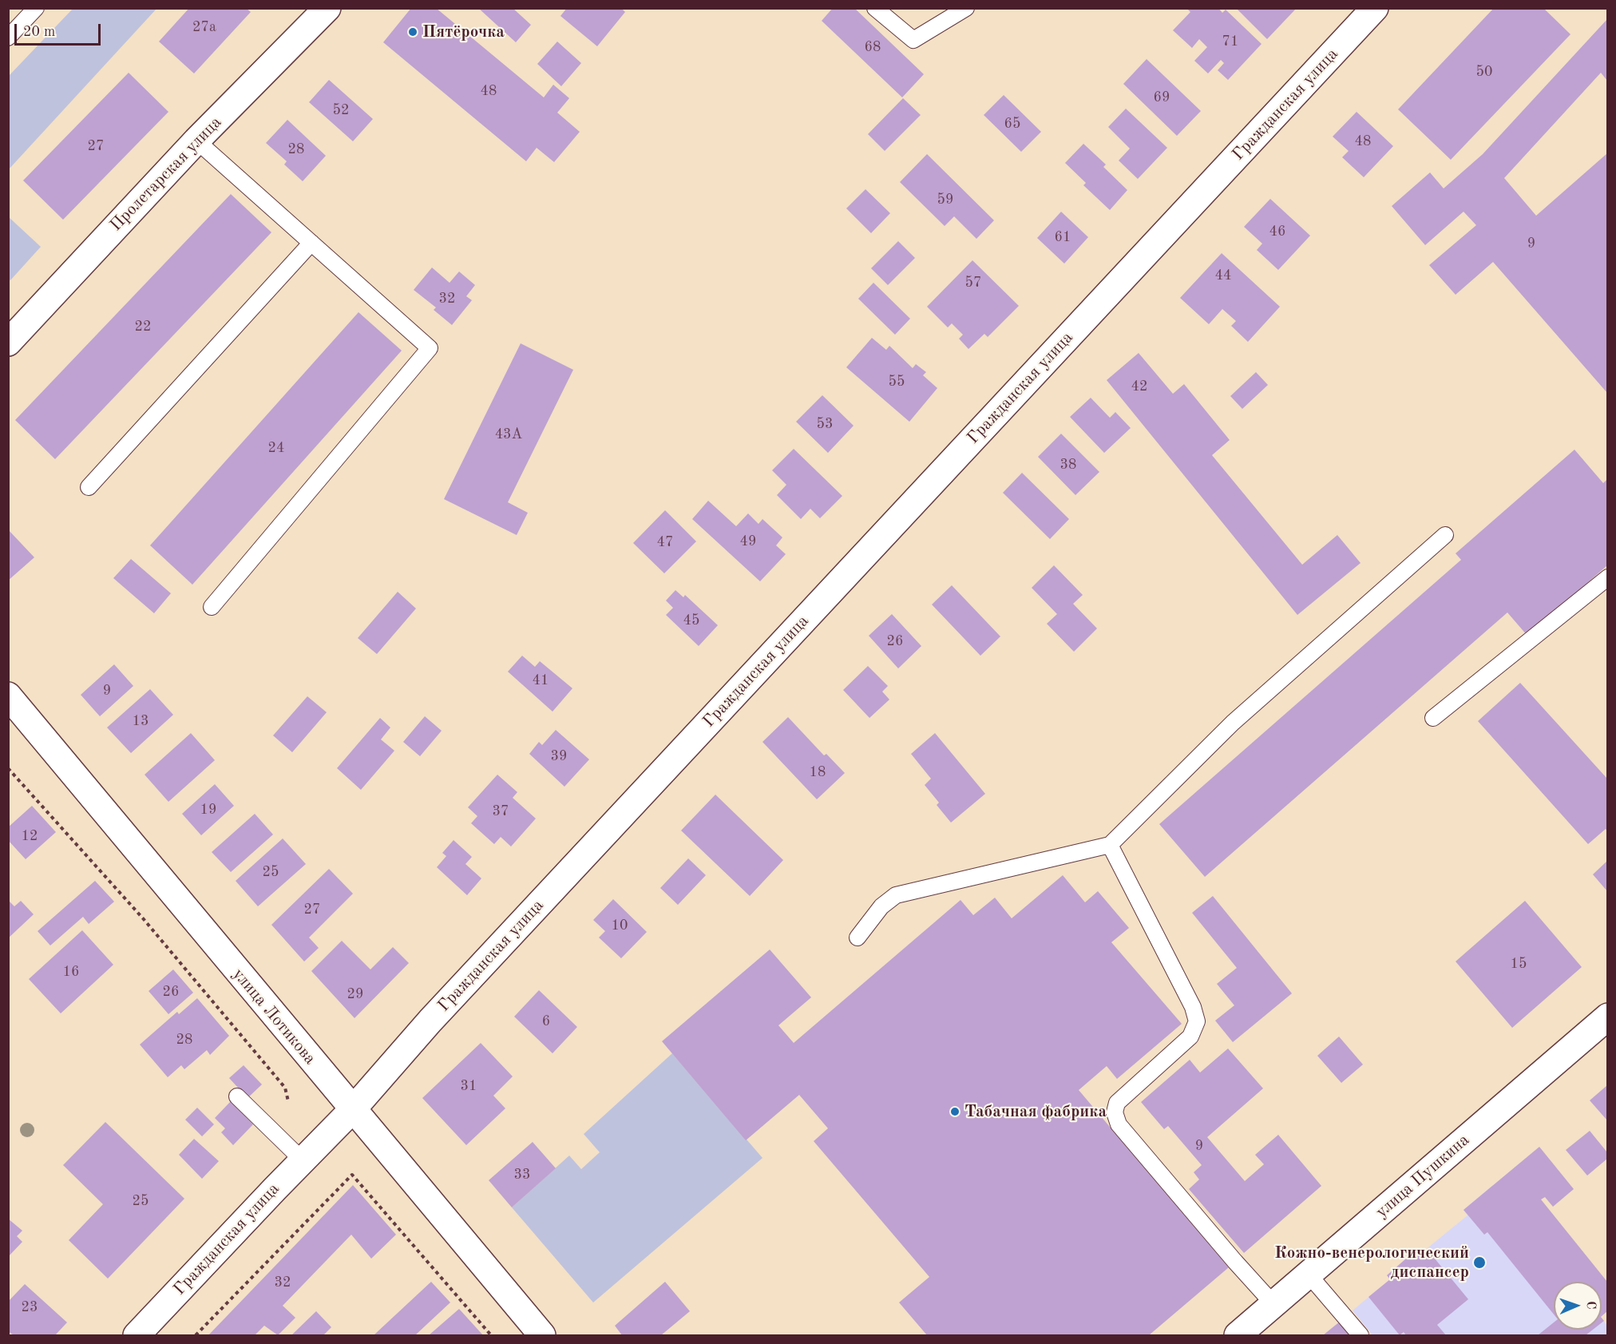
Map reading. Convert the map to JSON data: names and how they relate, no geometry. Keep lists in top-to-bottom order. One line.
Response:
{"streets":{"street":["Гражданская улица","Пролетарская улица","улица Лотикова","улица Пушкина"]},"crossings":[["Гражданская улица","улица Лотикова"]],"places":["Пятёрочка","Табачная фабрика","Кожно-венерологический диспансер"],"house_numbers":["27а","71","68","50","48","69","52","65","48","27","28","59","46","61","9","44","57","32","22","55","42","53","43А","24","38","49","47","45","26","41","9","13","39","18","19","37","12","25","27","10","15","16","26","29","6","28","31","9","33","25","32","23"],"scale_bar":"20 m","north":"right"}
